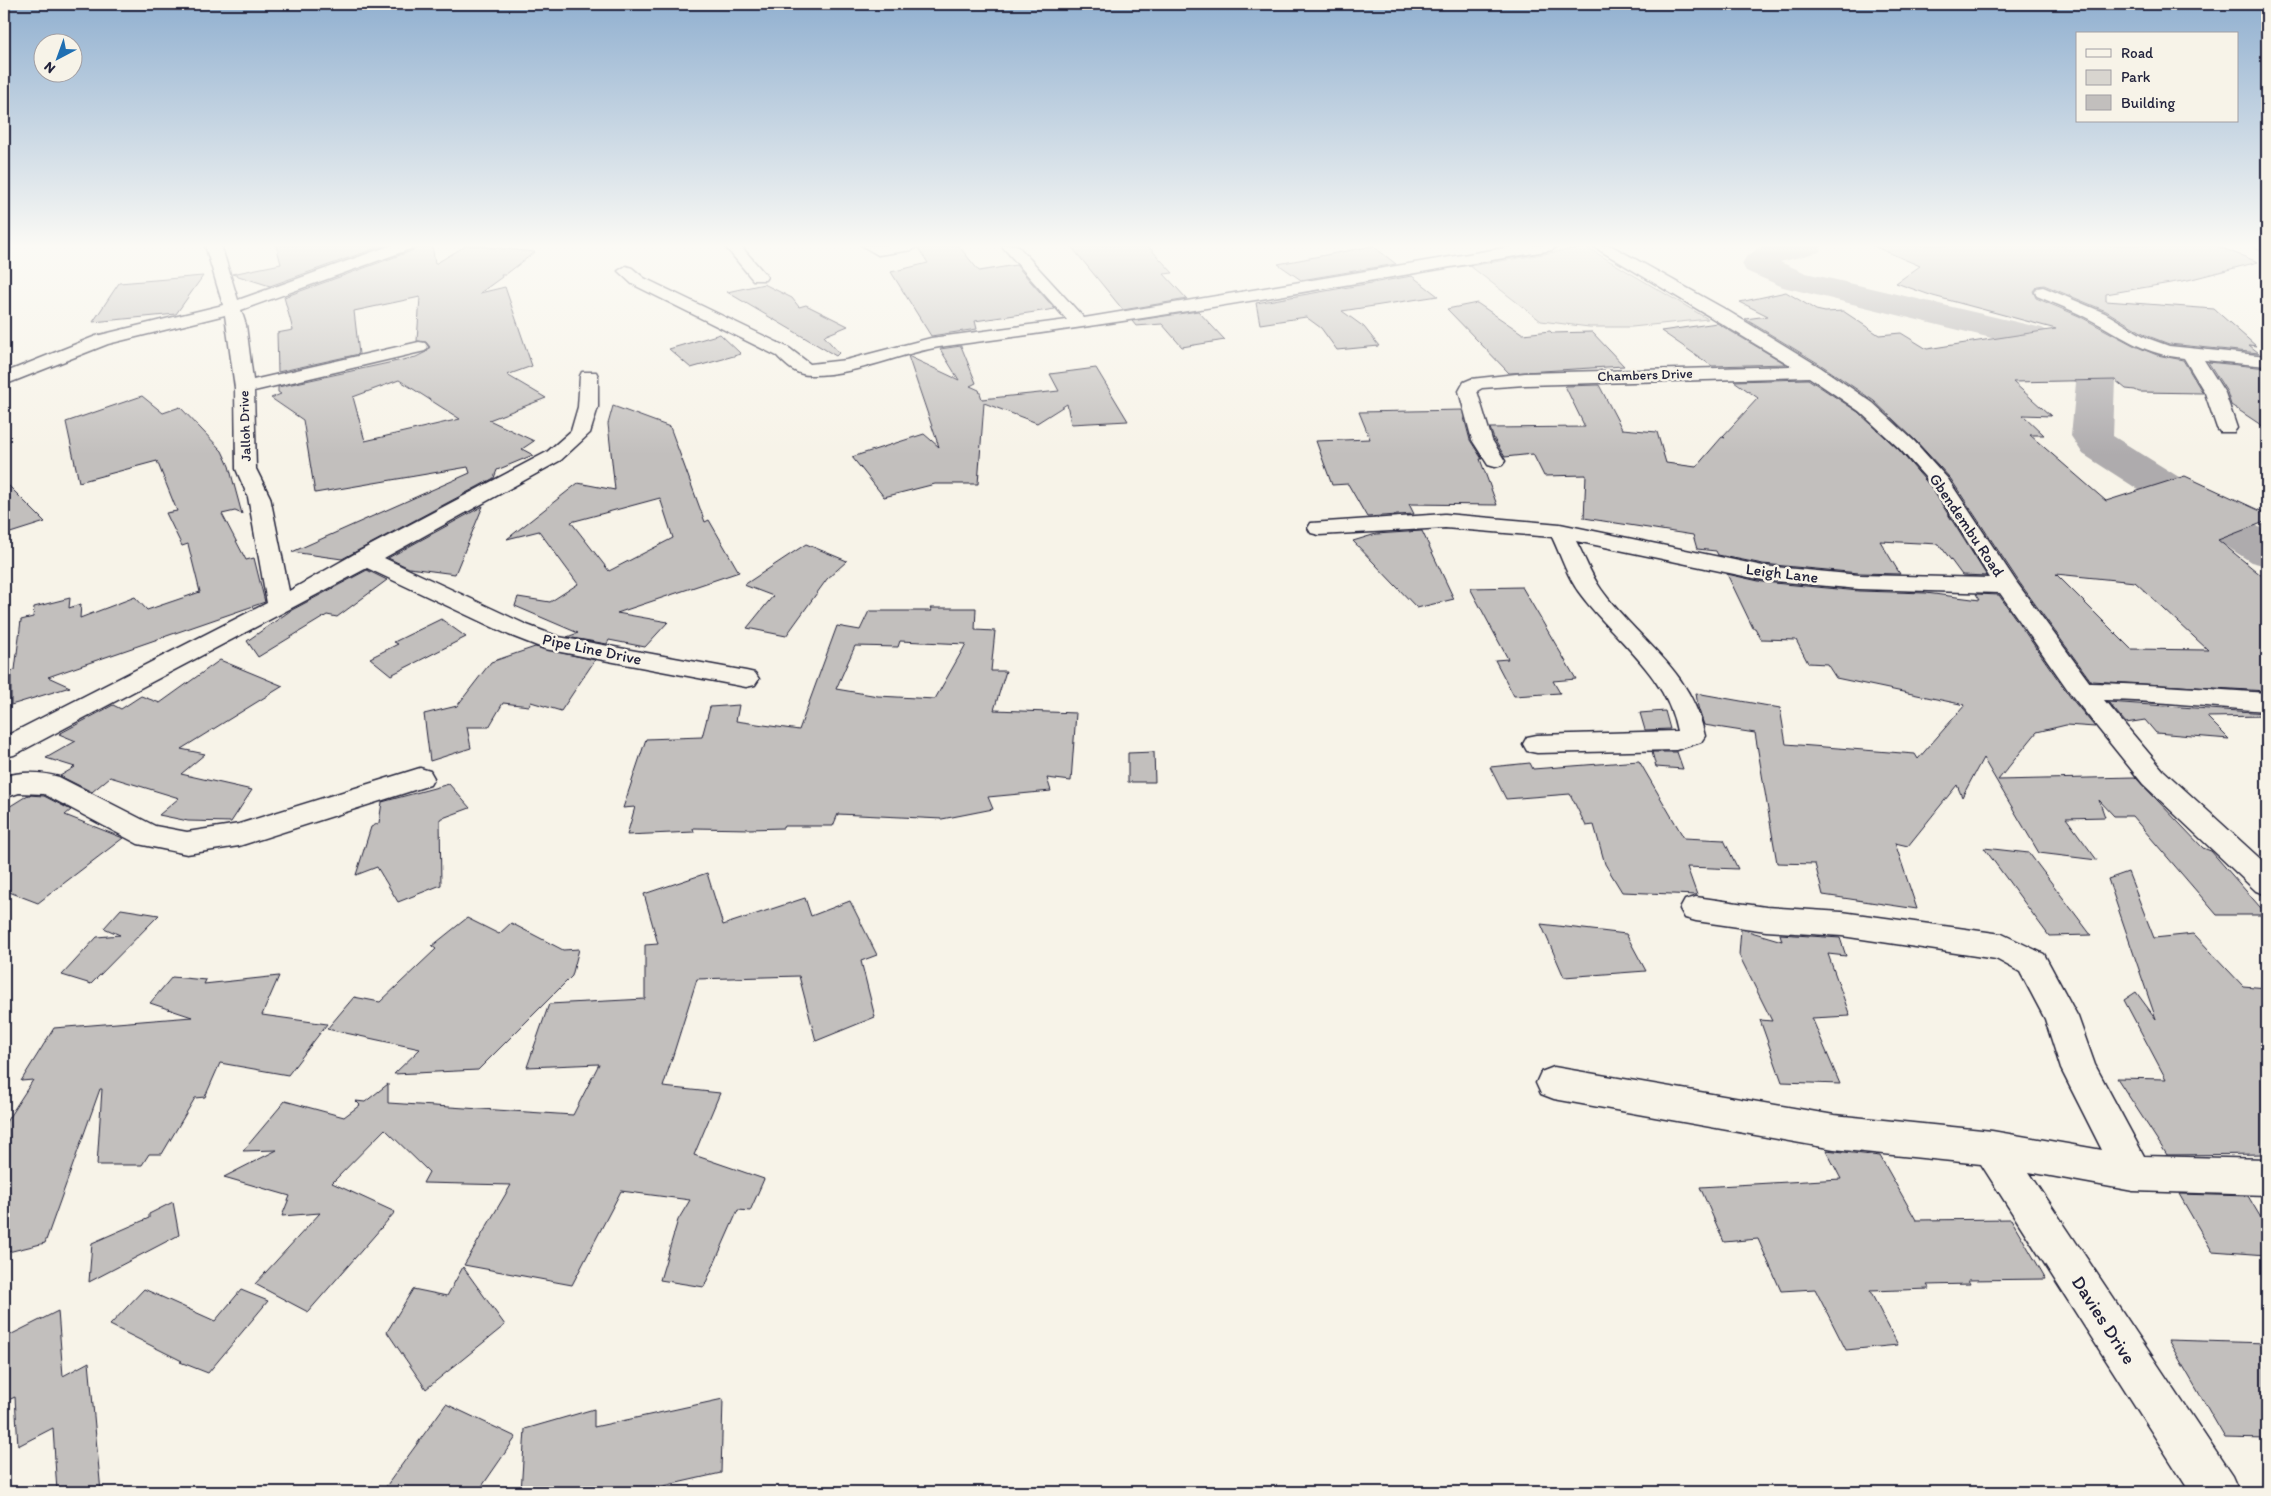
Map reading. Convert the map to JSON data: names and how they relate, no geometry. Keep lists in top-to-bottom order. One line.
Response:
{"streets":{"street":["Chambers Drive","Jalloh Drive","Gbendembu Road","Leigh Lane","Pipe Line Drive","Davies Drive"]},"crossings":[["Chambers Drive","Gbendembu Road"],["Gbendembu Road","Leigh Lane"]],"legend":["Road","Park","Building"],"north":"bottom left"}
